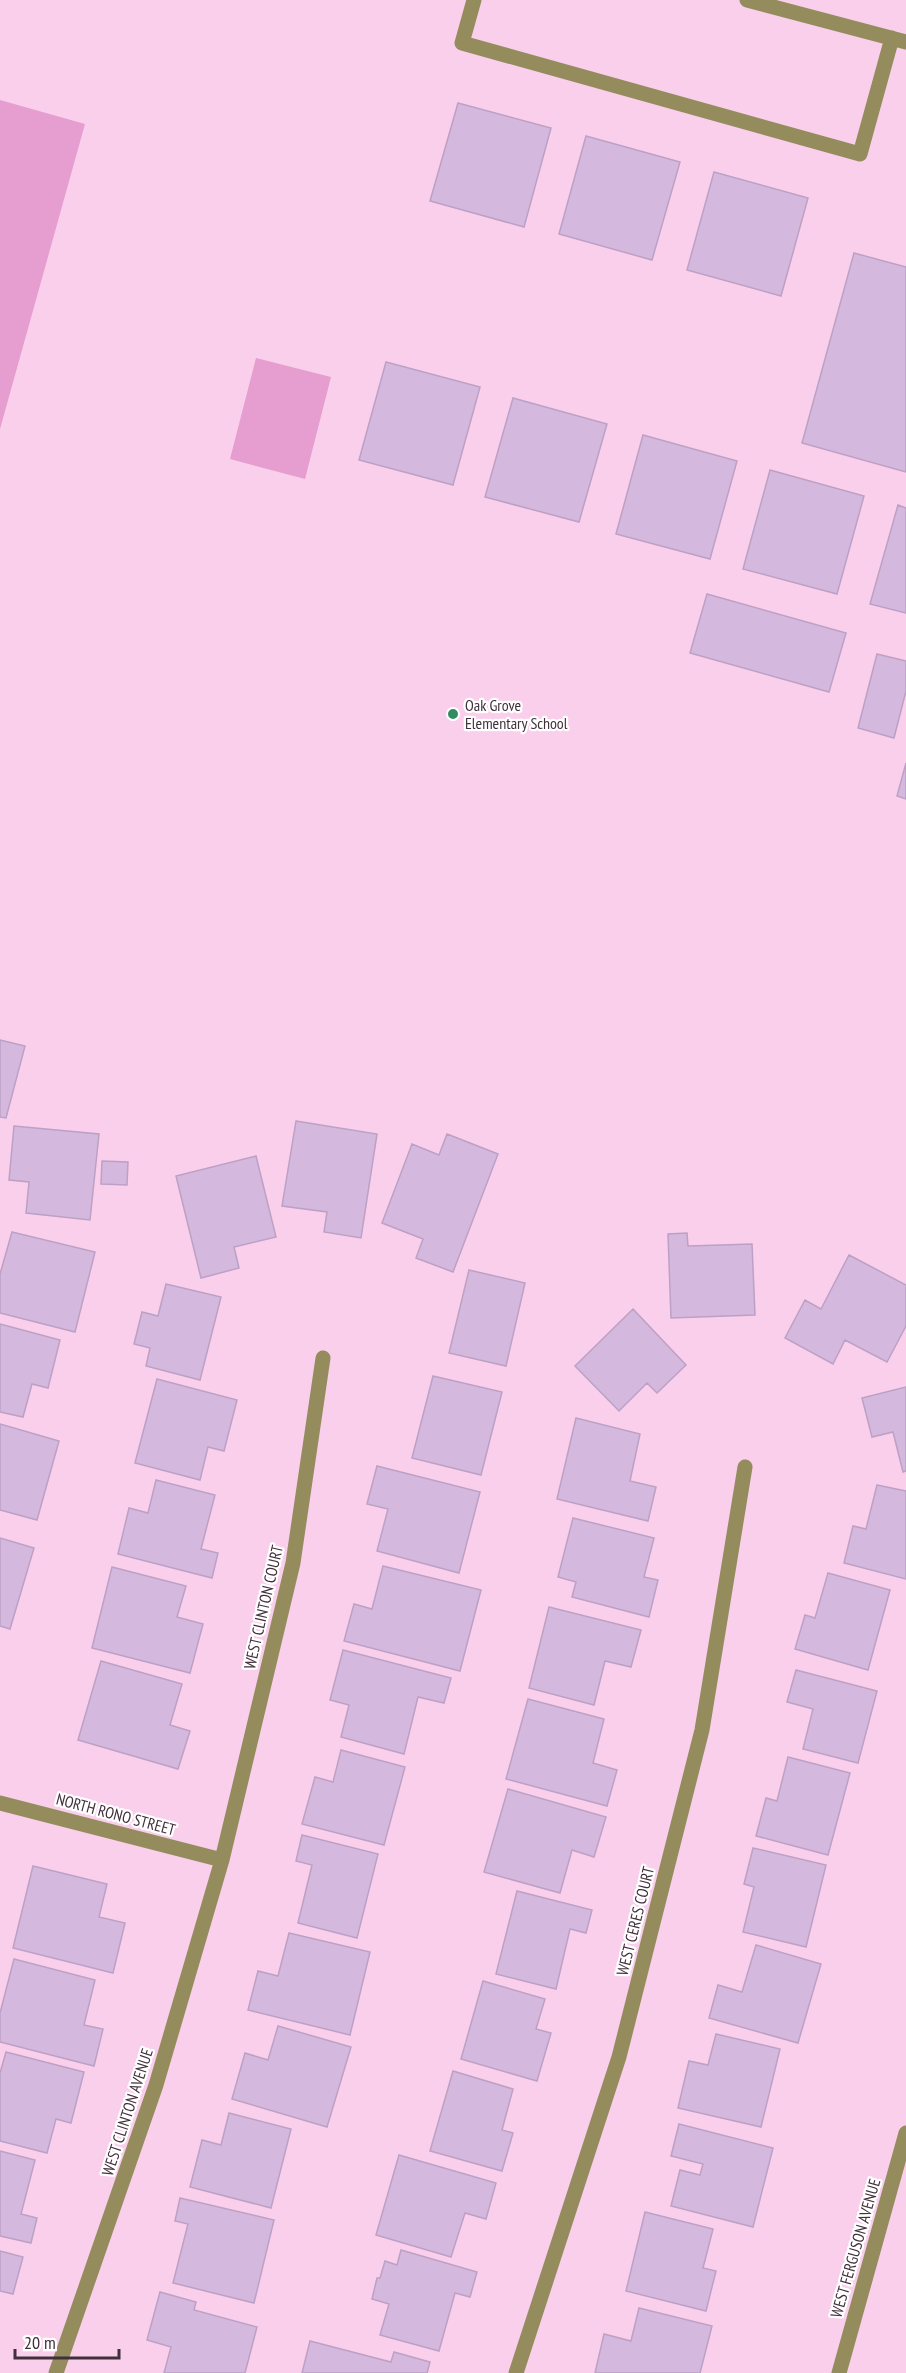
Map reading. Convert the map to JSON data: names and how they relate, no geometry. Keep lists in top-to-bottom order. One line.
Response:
{"streets":{"street":["WEST CLINTON COURT","NORTH RONO STREET","WEST CERES COURT","WEST CLINTON AVENUE","WEST FERGUSON AVENUE"]},"crossings":[["WEST CLINTON COURT","NORTH RONO STREET"],["WEST CLINTON COURT","WEST CLINTON AVENUE"],["NORTH RONO STREET","WEST CLINTON AVENUE"]],"places":["Oak Grove Elementary School"],"scale_bar":"20 m"}
